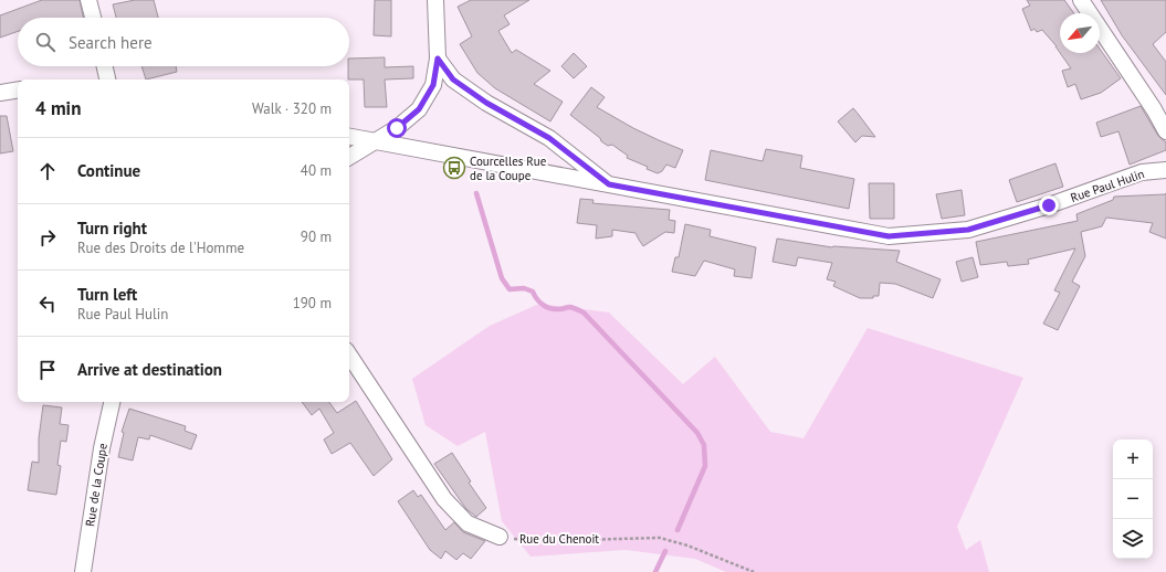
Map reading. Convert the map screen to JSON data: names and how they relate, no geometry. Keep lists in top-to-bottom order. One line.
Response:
{"streets":{"street":["Rue Paul Hulin","Rue de la Coupe"],"path":["Rue du Chenoit"]},"places":{"bus stop":["Courcelles Rue de la Coupe"]},"north":"bottom left","page":{"search":"Search here","heading":["4 min","Walk · 320 m"],"list":[["Continue","40 m"],["Turn right","Rue des Droits de l'Homme","90 m"],["Turn left","Rue Paul Hulin","190 m"],"Arrive at destination"],"map_buttons":["+","−"]}}
